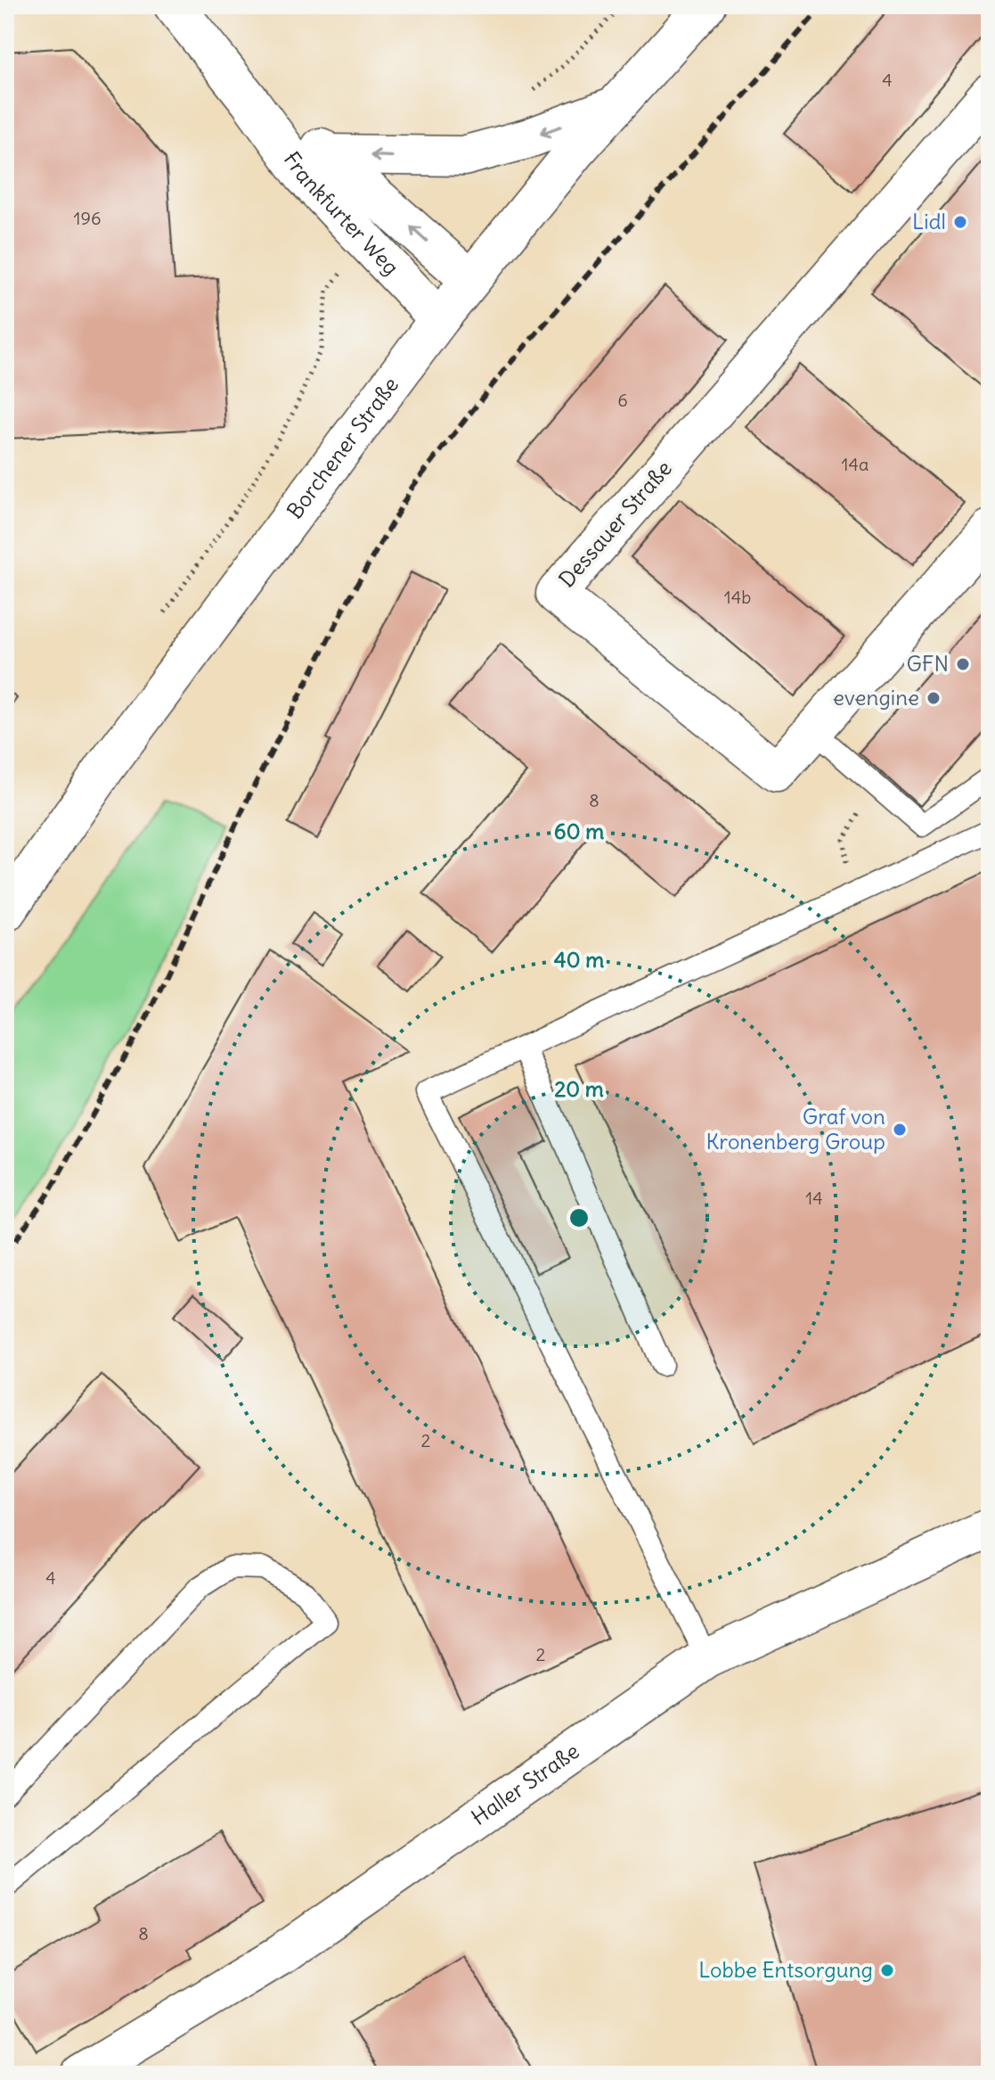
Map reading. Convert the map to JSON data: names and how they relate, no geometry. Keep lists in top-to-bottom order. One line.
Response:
{"streets":{"street":["Frankfurter Weg","Borchener Straße","Dessauer Straße","Haller Straße"]},"crossings":[["Frankfurter Weg","Borchener Straße"]],"places":["Lidl","GFN","evengine","Graf von Kronenberg Group","Lobbe Entsorgung"],"house_numbers":["4","196","6","14a","14b","8","14","2","4","2","8"],"rings":["60 m","40 m","20 m"]}
